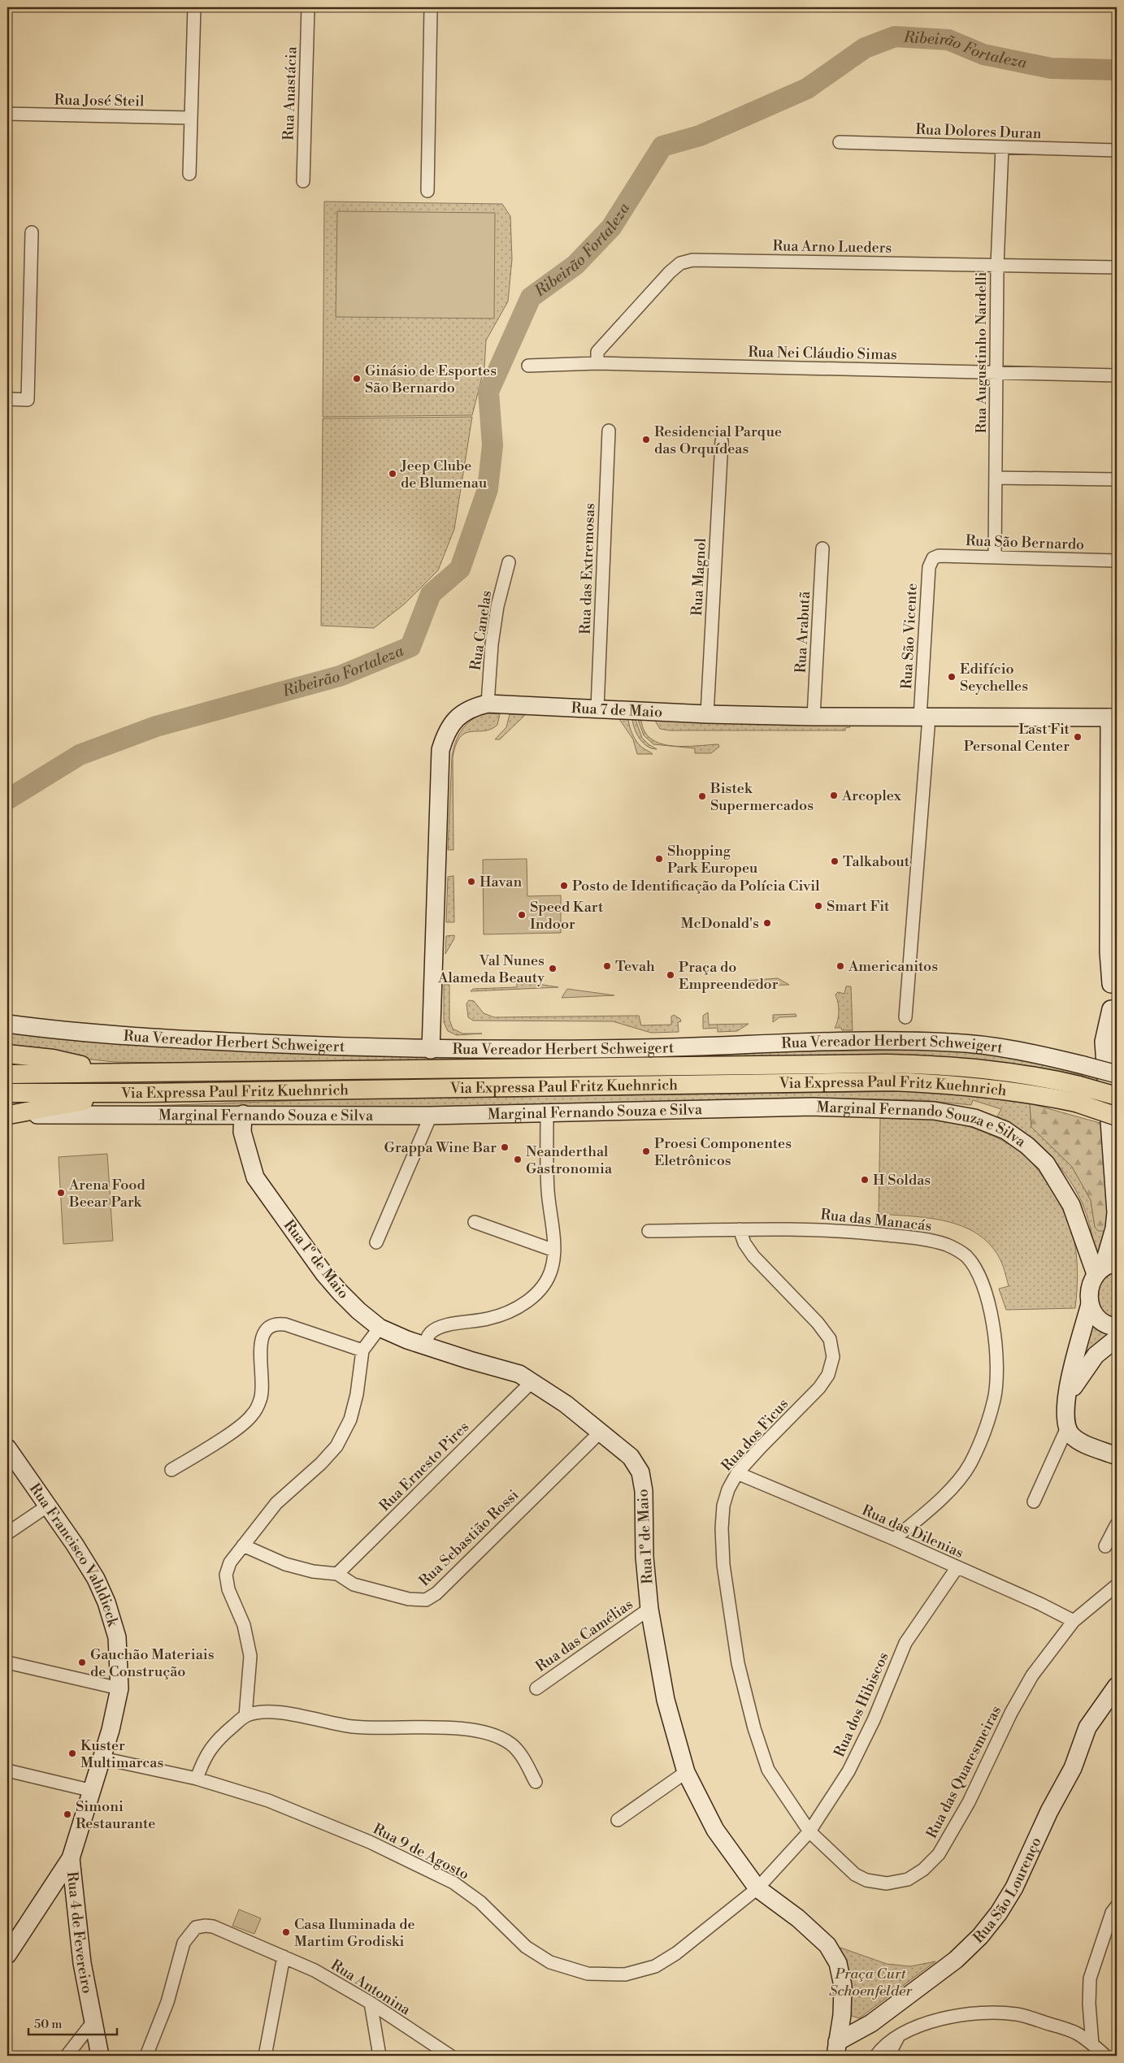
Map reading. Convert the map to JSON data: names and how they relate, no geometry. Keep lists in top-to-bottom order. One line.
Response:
{"streets":{"main road":["Via Expressa Paul Fritz Kuehnrich"],"street":["Rua Anastácia","Rua José Steil","Rua Dolores Duran","Rua Arno Lueders","Rua Augustinho Nardelli","Rua Nei Cláudio Simas","Rua São Bernardo","Rua das Extremosas","Rua Magnol","Rua Canelas","Rua Arabutã","Rua São Vicente","Rua 7 de Maio","Rua Vereador Herbert Schweigert","Marginal Fernando Souza e Silva","Rua das Manacás","Rua 1º de Maio","Rua dos Ficus","Rua Ernesto Pires","Rua das Dilenias","Rua Sebastião Rossi","Rua Francisco Vahldieck","Rua das Camélias","Rua dos Hibiscos","Rua das Quaresmeiras","Rua 9 de Agosto","Rua São Lourenço","Rua 4 de Fevereiro","Rua Antonina"]},"crossings":[["Rua Dolores Duran","Rua Augustinho Nardelli"],["Rua Arno Lueders","Rua Augustinho Nardelli"],["Rua Arno Lueders","Rua Nei Cláudio Simas"],["Rua Augustinho Nardelli","Rua Nei Cláudio Simas"],["Rua Augustinho Nardelli","Rua São Bernardo"],["Rua São Bernardo","Rua São Vicente"],["Rua das Extremosas","Rua 7 de Maio"],["Rua Magnol","Rua 7 de Maio"],["Rua Canelas","Rua 7 de Maio"],["Rua Arabutã","Rua 7 de Maio"],["Rua São Vicente","Rua 7 de Maio"],["Rua 7 de Maio","Rua Vereador Herbert Schweigert"],["Marginal Fernando Souza e Silva","Rua 1º de Maio"],["Rua das Manacás","Rua dos Ficus"],["Rua das Manacás","Rua das Dilenias"],["Rua 1º de Maio","Rua Ernesto Pires"],["Rua 1º de Maio","Rua Sebastião Rossi"],["Rua 1º de Maio","Rua das Camélias"],["Rua 1º de Maio","Rua dos Hibiscos"],["Rua 1º de Maio","Rua 9 de Agosto"],["Rua 1º de Maio","Rua São Lourenço"],["Rua dos Ficus","Rua das Dilenias"],["Rua dos Ficus","Rua dos Hibiscos"],["Rua dos Ficus","Rua das Quaresmeiras"],["Rua Ernesto Pires","Rua Sebastião Rossi"],["Rua das Dilenias","Rua dos Hibiscos"],["Rua das Dilenias","Rua das Quaresmeiras"],["Rua Francisco Vahldieck","Rua 9 de Agosto"],["Rua Francisco Vahldieck","Rua 4 de Fevereiro"],["Rua dos Hibiscos","Rua das Quaresmeiras"],["Rua dos Hibiscos","Rua 9 de Agosto"]],"water":["Ribeirão Fortaleza"],"parks":["Praça Curt Schoenfelder"],"places":["Ginásio de Esportes São Bernardo","Residencial Parque das Orquídeas","Jeep Clube de Blumenau","Edifício Seychelles","Last Fit Personal Center","Arcoplex","Bistek Supermercados","Shopping Park Europeu","Talkabout","Havan","Posto de Identificação da Polícia Civil","Smart Fit","Speed Kart Indoor","McDonald's","Tevah","Americanitos","Val Nunes Alameda Beauty","Praça do Empreendedor","Grappa Wine Bar","Proesi Componentes Eletrônicos","Neanderthal Gastronomia","H Soldas","Arena Food Beear Park","Gauchão Materiais de Construção","Kuster Multimarcas","Simoni Restaurante","Casa Iluminada de Martim Grodiski"],"scale_bar":"50 m"}
